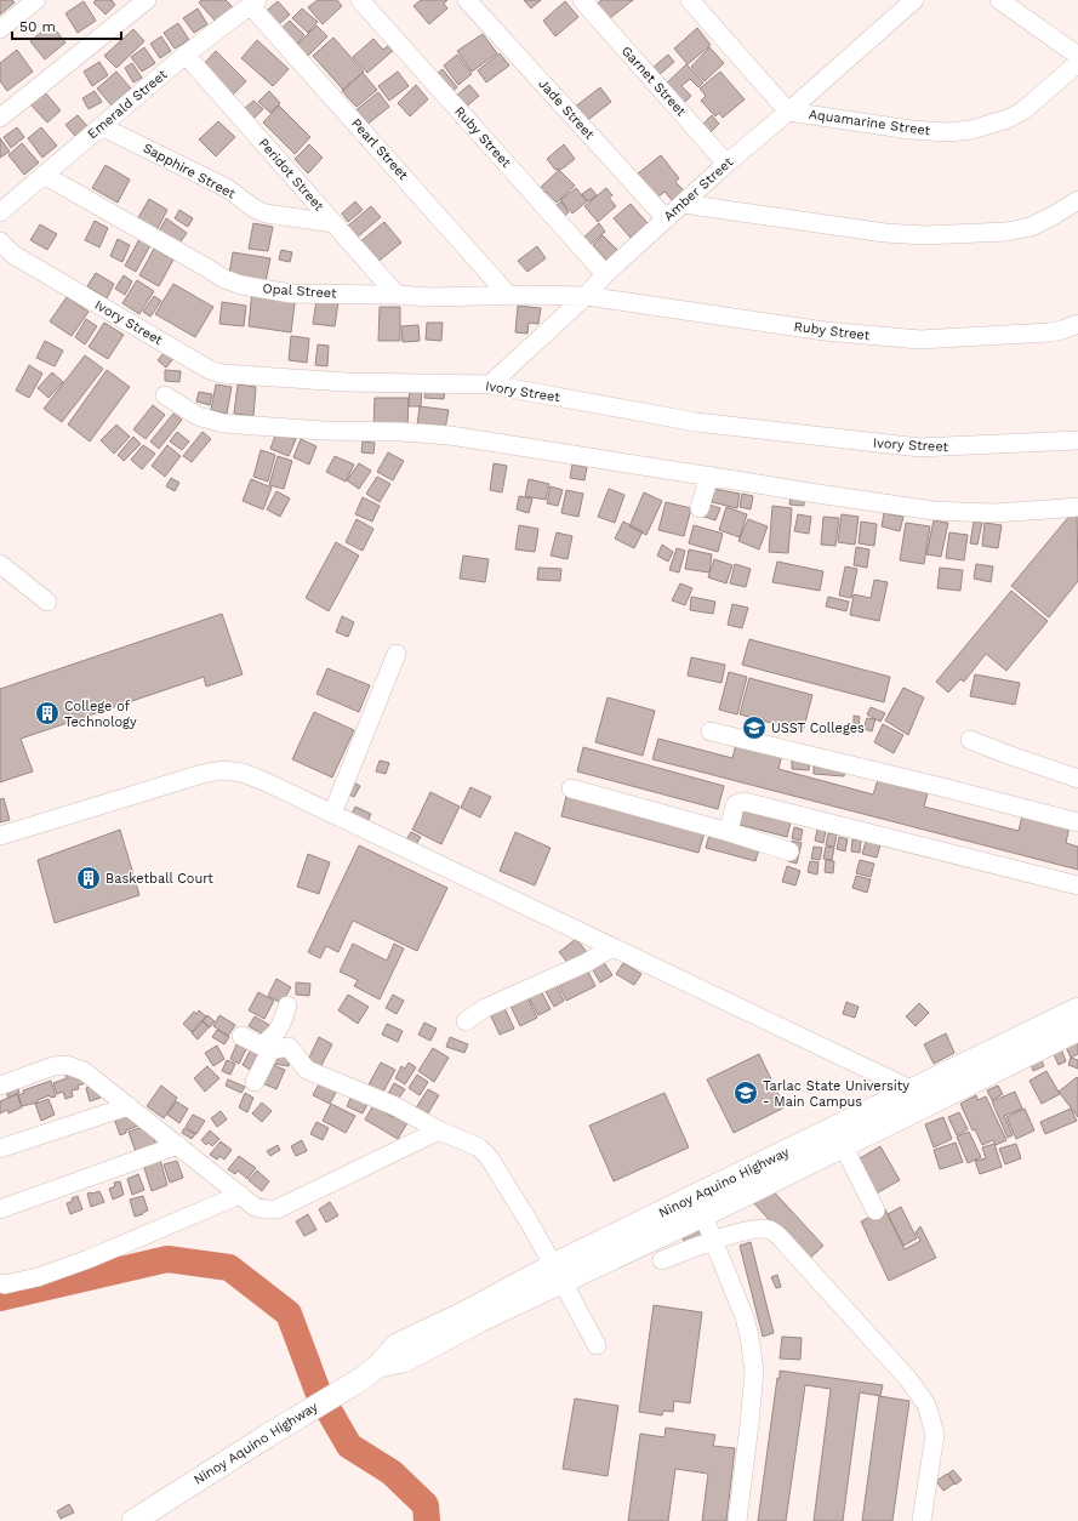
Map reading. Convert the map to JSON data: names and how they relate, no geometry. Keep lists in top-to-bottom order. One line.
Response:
{"streets":{"main road":["Ninoy Aquino Highway"],"street":["Garnet Street","Emerald Street","Jade Street","Aquamarine Street","Ruby Street","Pearl Street","Sapphire Street","Peridot Street","Amber Street","Opal Street","Ivory Street"]},"crossings":[["Garnet Street","Amber Street"],["Emerald Street","Pearl Street"],["Emerald Street","Sapphire Street"],["Emerald Street","Peridot Street"],["Emerald Street","Opal Street"],["Jade Street","Amber Street"],["Aquamarine Street","Amber Street"],["Ruby Street","Amber Street"],["Ruby Street","Opal Street"],["Pearl Street","Opal Street"],["Sapphire Street","Peridot Street"],["Peridot Street","Opal Street"],["Amber Street","Opal Street"],["Amber Street","Ivory Street"]],"places":{"building":["College of Technology","Basketball Court"],"school or university":["USST Colleges","Tarlac State University - Main Campus"]},"scale_bar":"50 m"}
